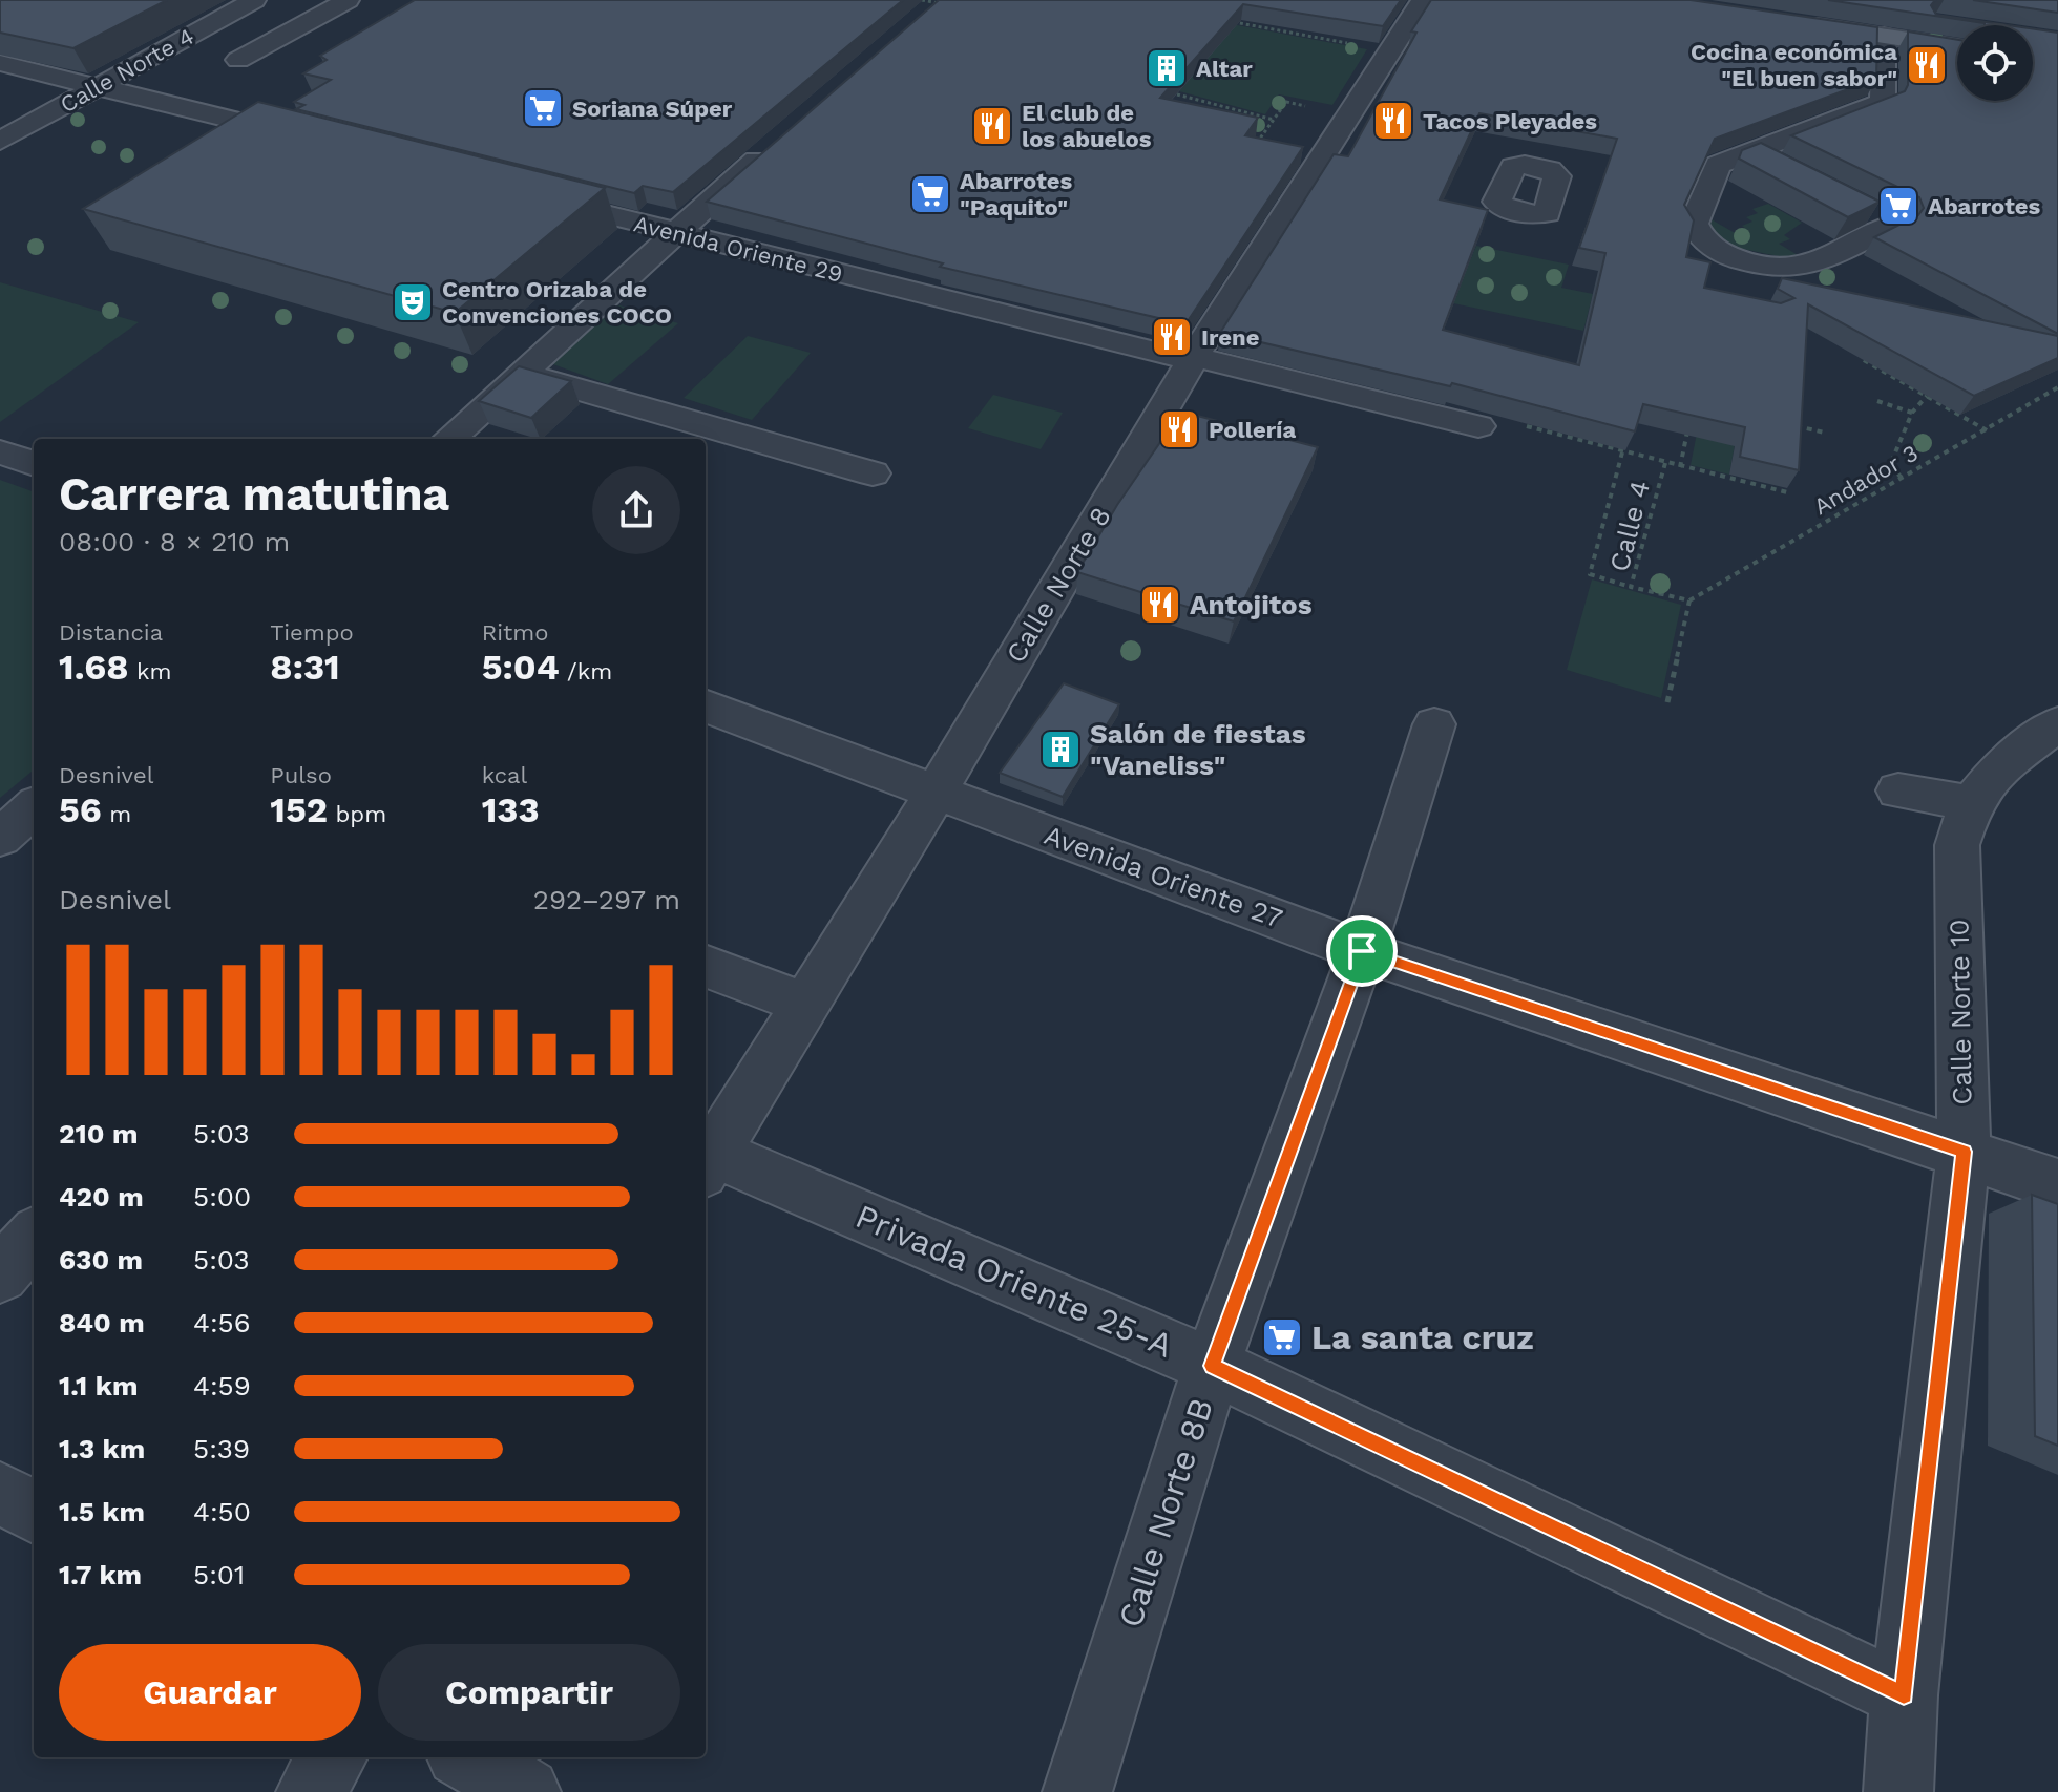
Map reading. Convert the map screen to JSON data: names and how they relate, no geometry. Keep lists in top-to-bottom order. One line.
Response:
{"streets":{"street":["Calle Norte 4","Avenida Oriente 29","Calle Norte 8","Avenida Oriente 27","Calle Norte 10","Privada Oriente 25-A","Calle Norte 8B"],"path":["Andador 3","Calle 4"]},"crossings":[["Avenida Oriente 29","Calle Norte 8"],["Andador 3","Calle 4"],["Calle Norte 8","Avenida Oriente 27"],["Calle Norte 8","Privada Oriente 25-A"],["Avenida Oriente 27","Calle Norte 10"],["Avenida Oriente 27","Calle Norte 8B"],["Calle Norte 10","Privada Oriente 25-A"],["Privada Oriente 25-A","Calle Norte 8B"]],"places":{"restaurant":["Cocina económica \"El buen sabor\"","Tacos Pleyades","El club de los abuelos","Irene","Pollería","Antojitos"],"building":["Altar","Salón de fiestas \"Vaneliss\""],"supermarket":["Soriana Súper","Abarrotes \"Paquito\"","Abarrotes","La santa cruz"],"theatre":["Centro Orizaba de Convenciones COCO"]},"page":{"heading":["Carrera matutina","08:00 · 8 × 210 m"],"stats":[["Distancia","1.68 km"],["Tiempo","8:31"],["Ritmo","5:04 /km"],["Desnivel","56 m"],["Pulso","152 bpm"],["kcal","133"]],"chart":["Desnivel","292–297 m"],"list":[{"name":"210 m","note":"5:03"},{"name":"420 m","note":"5:00"},{"name":"630 m","note":"5:03"},{"name":"840 m","note":"4:56"},{"name":"1.1 km","note":"4:59"},{"name":"1.3 km","note":"5:39"},{"name":"1.5 km","note":"4:50"},{"name":"1.7 km","note":"5:01"}],"buttons":["Guardar","Compartir"]}}
